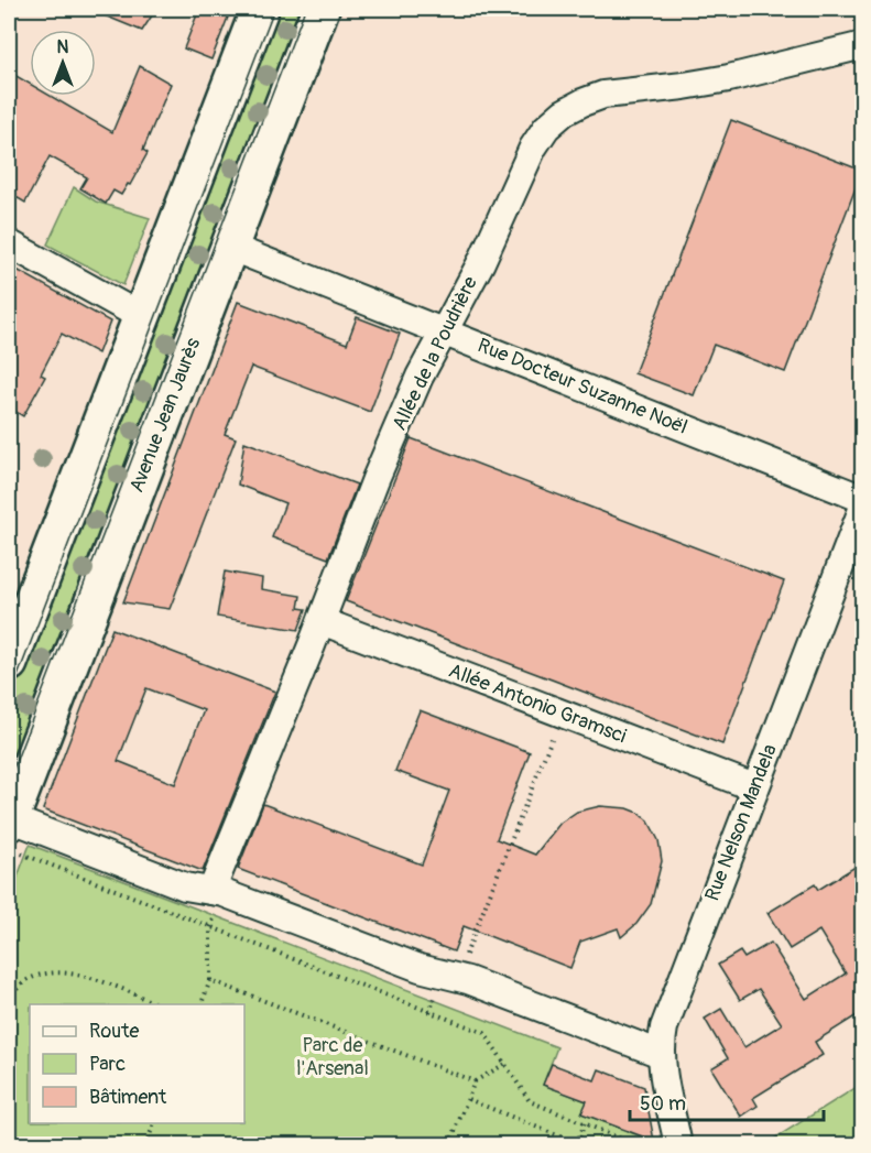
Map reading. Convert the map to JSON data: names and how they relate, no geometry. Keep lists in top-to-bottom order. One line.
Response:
{"streets":{"main road":["Avenue Jean Jaurès"],"street":["Allée de la Poudrière","Rue Docteur Suzanne Noël","Allée Antonio Gramsci","Rue Nelson Mandela"]},"crossings":[["Allée de la Poudrière","Rue Docteur Suzanne Noël"],["Allée de la Poudrière","Allée Antonio Gramsci"],["Rue Docteur Suzanne Noël","Avenue Jean Jaurès"],["Allée Antonio Gramsci","Rue Nelson Mandela"]],"parks":["Parc de l'Arsenal"],"legend":["Route","Parc","Bâtiment"],"scale_bar":"50 m","north":"top"}
